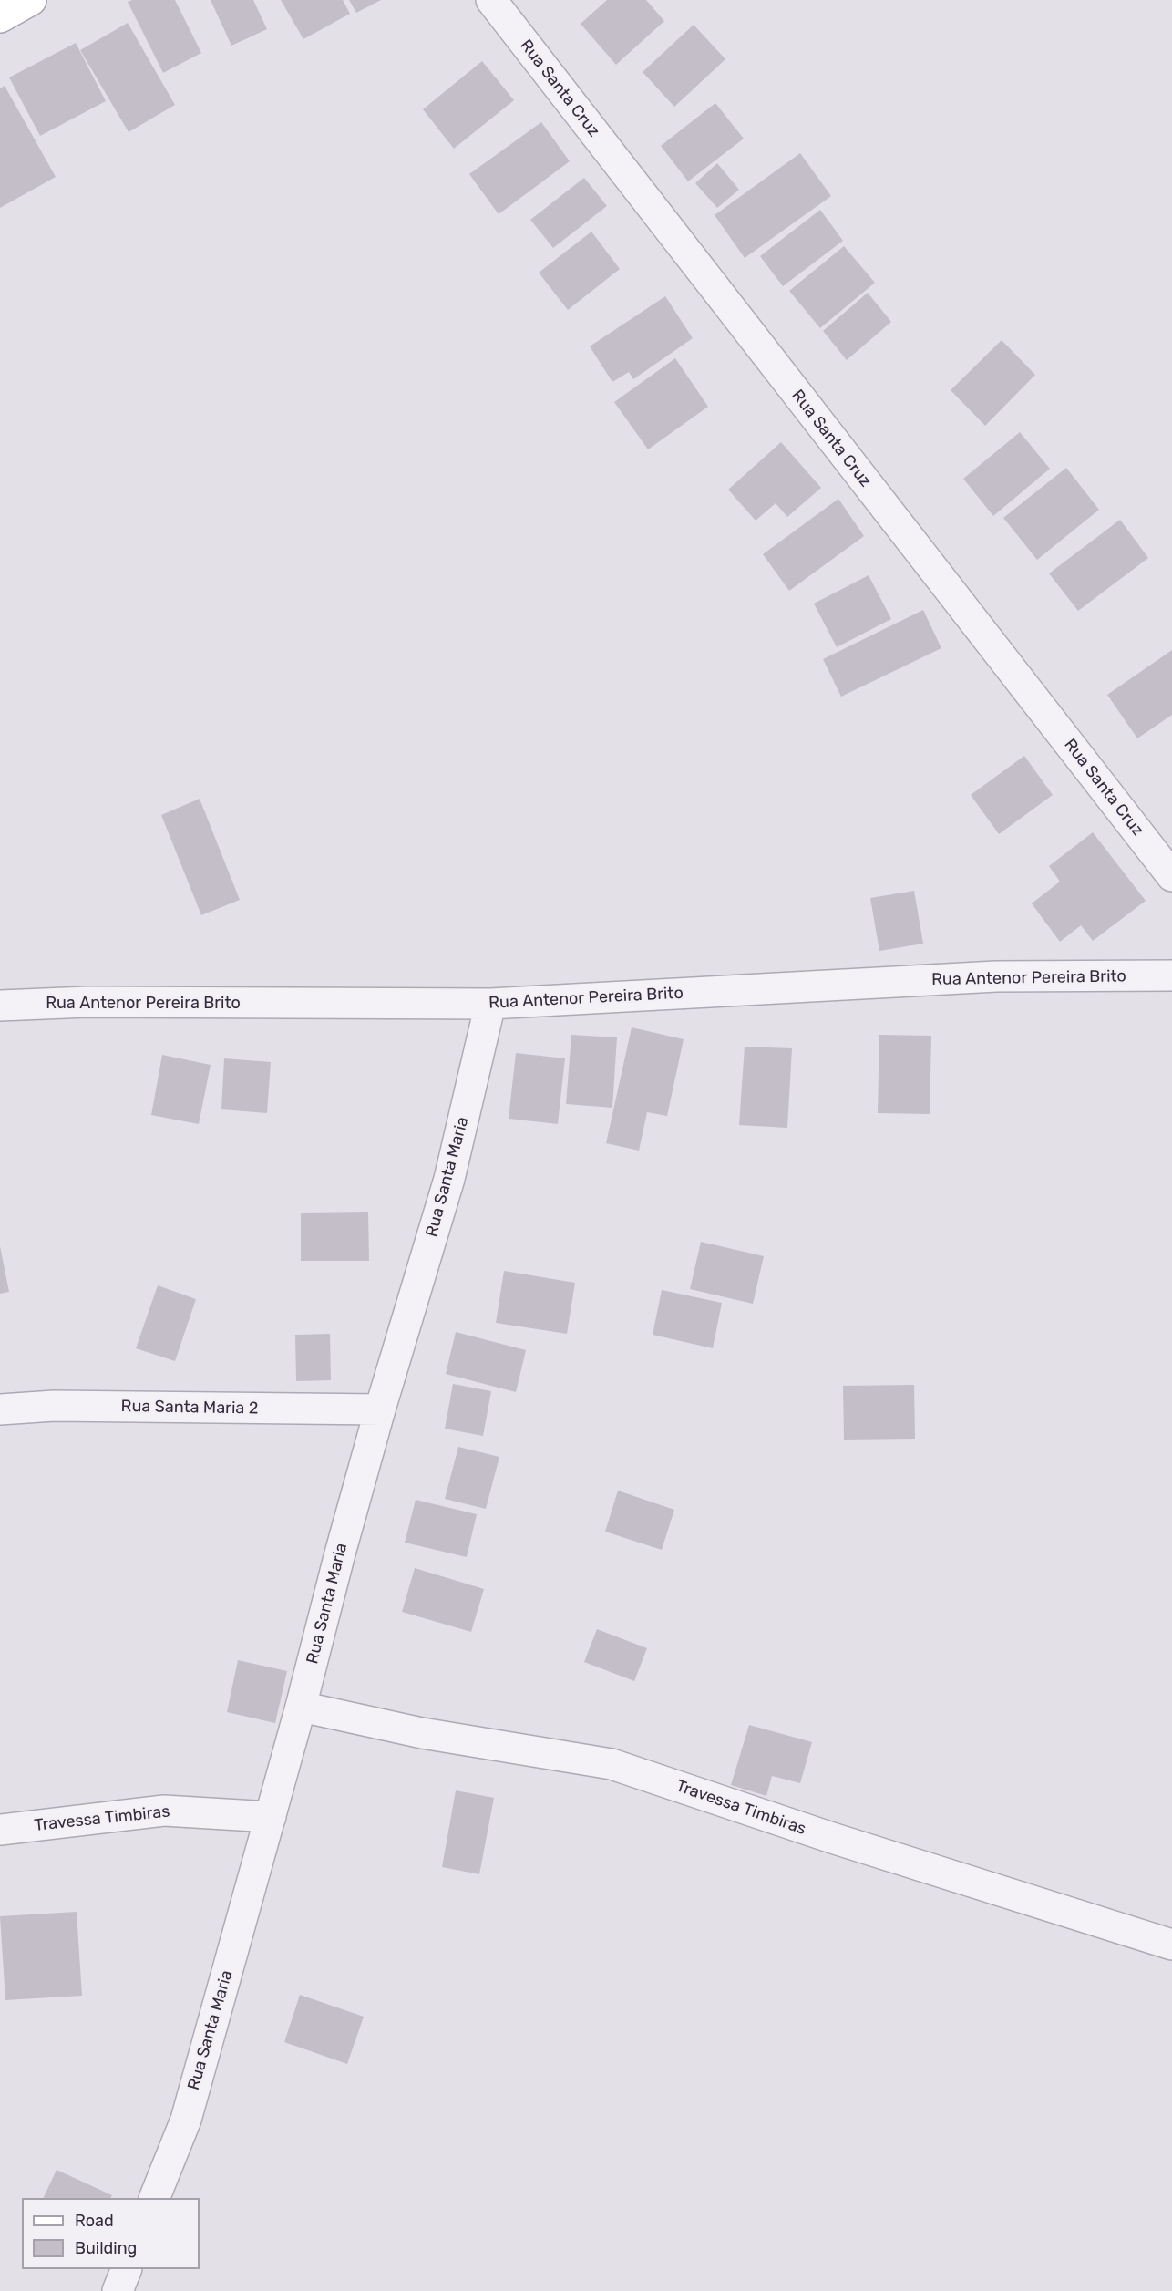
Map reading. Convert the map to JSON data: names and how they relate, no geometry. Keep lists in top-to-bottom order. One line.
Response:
{"streets":{"street":["Rua Santa Cruz","Rua Antenor Pereira Brito","Rua Santa Maria","Rua Santa Maria 2","Travessa Timbiras"]},"crossings":[["Rua Antenor Pereira Brito","Rua Santa Maria"],["Rua Santa Maria","Rua Santa Maria 2"],["Rua Santa Maria","Travessa Timbiras"]],"legend":["Road","Building"]}
